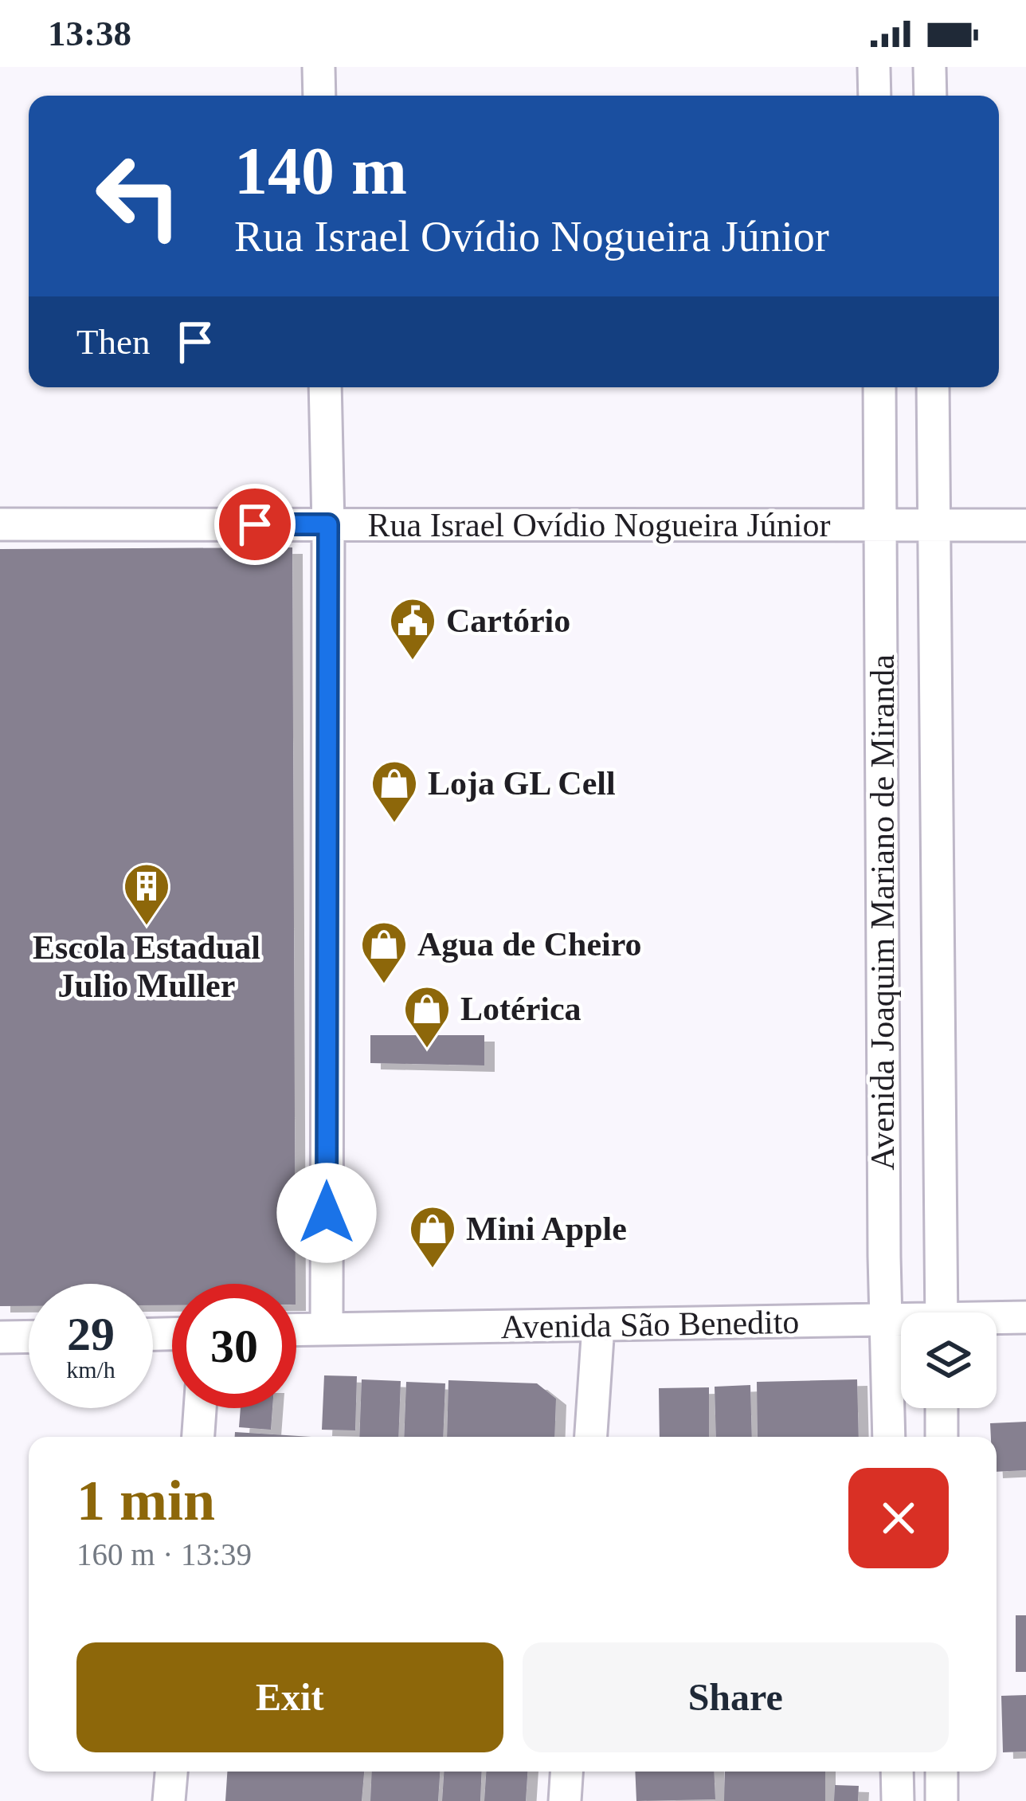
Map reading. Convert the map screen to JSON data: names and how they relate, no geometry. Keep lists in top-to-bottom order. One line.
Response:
{"streets":{"street":["Rua Israel Ovídio Nogueira Júnior","Avenida Joaquim Mariano de Miranda","Avenida São Benedito"]},"crossings":[["Rua Israel Ovídio Nogueira Júnior","Avenida Joaquim Mariano de Miranda"],["Avenida Joaquim Mariano de Miranda","Avenida São Benedito"]],"places":{"public building":["Cartório"],"shop":["Loja GL Cell","Agua de Cheiro","Lotérica","Mini Apple"],"building":["Escola Estadual Julio Muller"]},"page":{"status":"13:38","turn":["140 m","Rua Israel Ovídio Nogueira Júnior"],"then":"Then","speed":"29 km/h","limit":"30","heading":["1 min","160 m · 13:39"],"buttons":["Exit","Share"]}}
